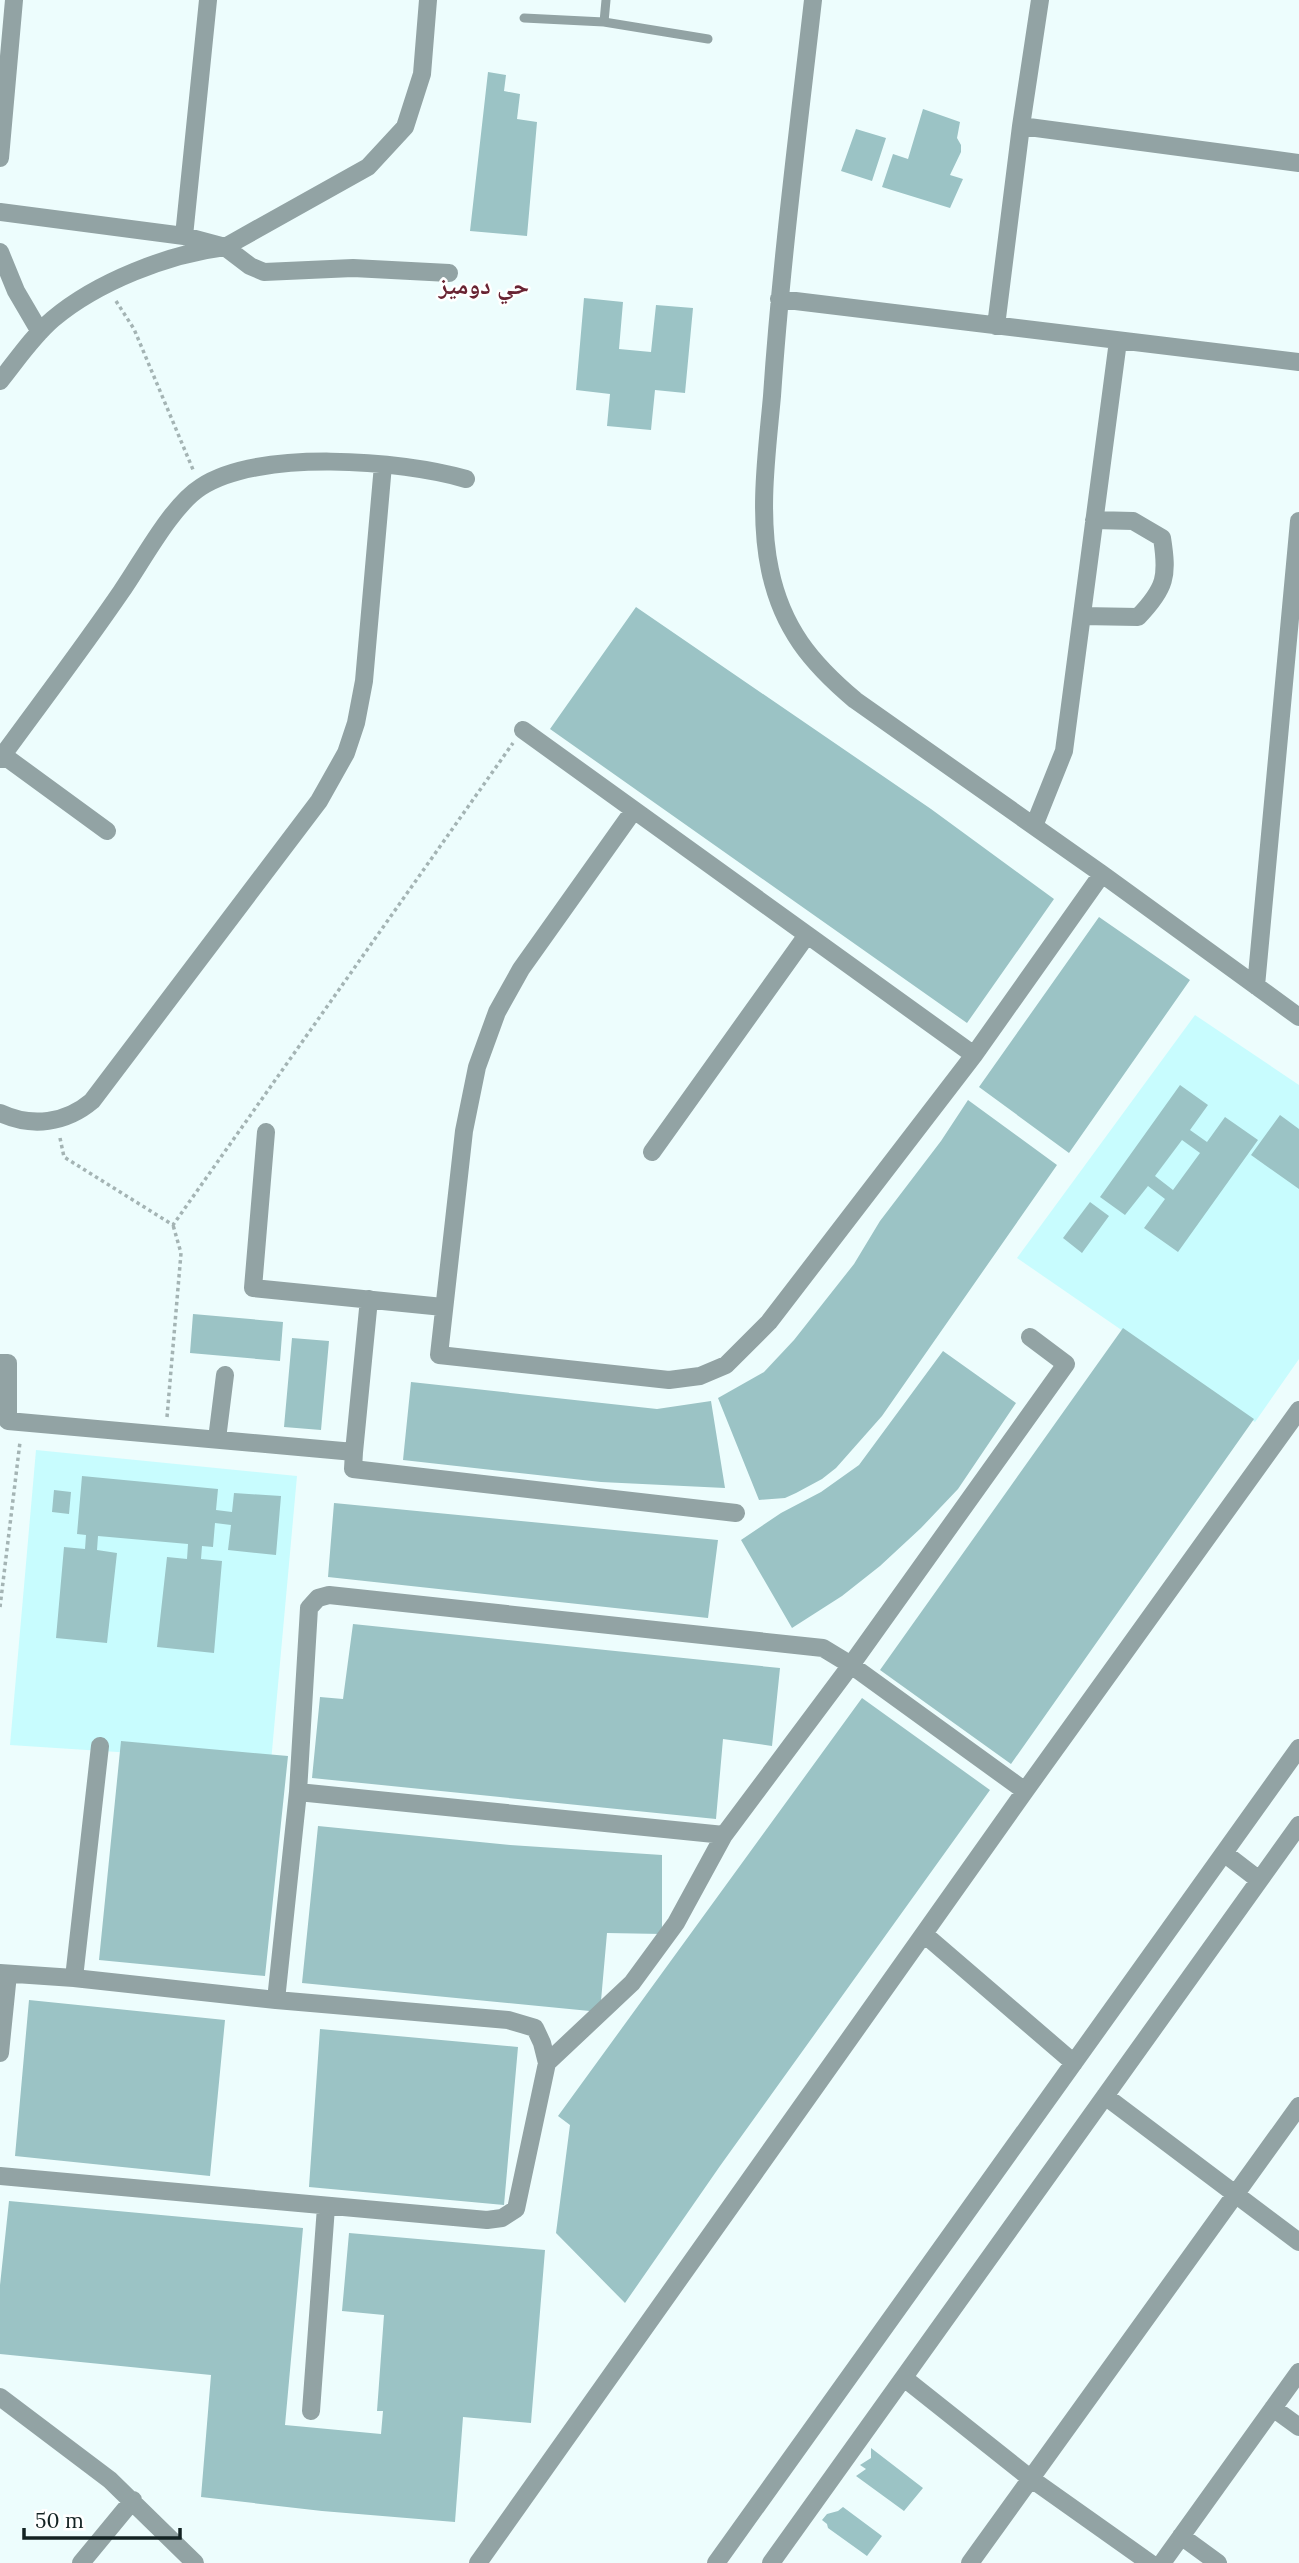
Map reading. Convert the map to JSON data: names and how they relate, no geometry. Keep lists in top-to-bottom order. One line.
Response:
{"districts":["حي دوميز"],"scale_bar":"50 m"}
